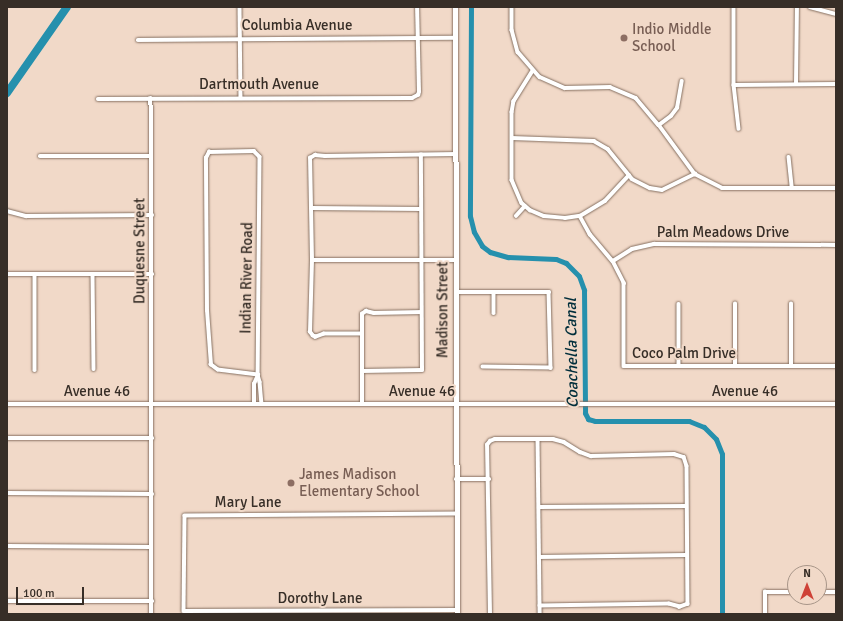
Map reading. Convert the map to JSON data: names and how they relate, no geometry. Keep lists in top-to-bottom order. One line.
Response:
{"streets":{"main road":["Madison Street"],"street":["Columbia Avenue","Dartmouth Avenue","Palm Meadows Drive","Duquesne Street","Indian River Road","Coco Palm Drive","Avenue 46","Mary Lane","Dorothy Lane"]},"crossings":[["Columbia Avenue","Dartmouth Avenue"],["Columbia Avenue","Madison Street"],["Dartmouth Avenue","Duquesne Street"],["Palm Meadows Drive","Coco Palm Drive"],["Duquesne Street","Avenue 46"],["Indian River Road","Avenue 46"],["Madison Street","Avenue 46"],["Madison Street","Mary Lane"],["Madison Street","Dorothy Lane"],["Mary Lane","Dorothy Lane"]],"water":["Coachella Canal"],"places":["Indio Middle School","James Madison Elementary School"],"scale_bar":"100 m","north":"top"}
